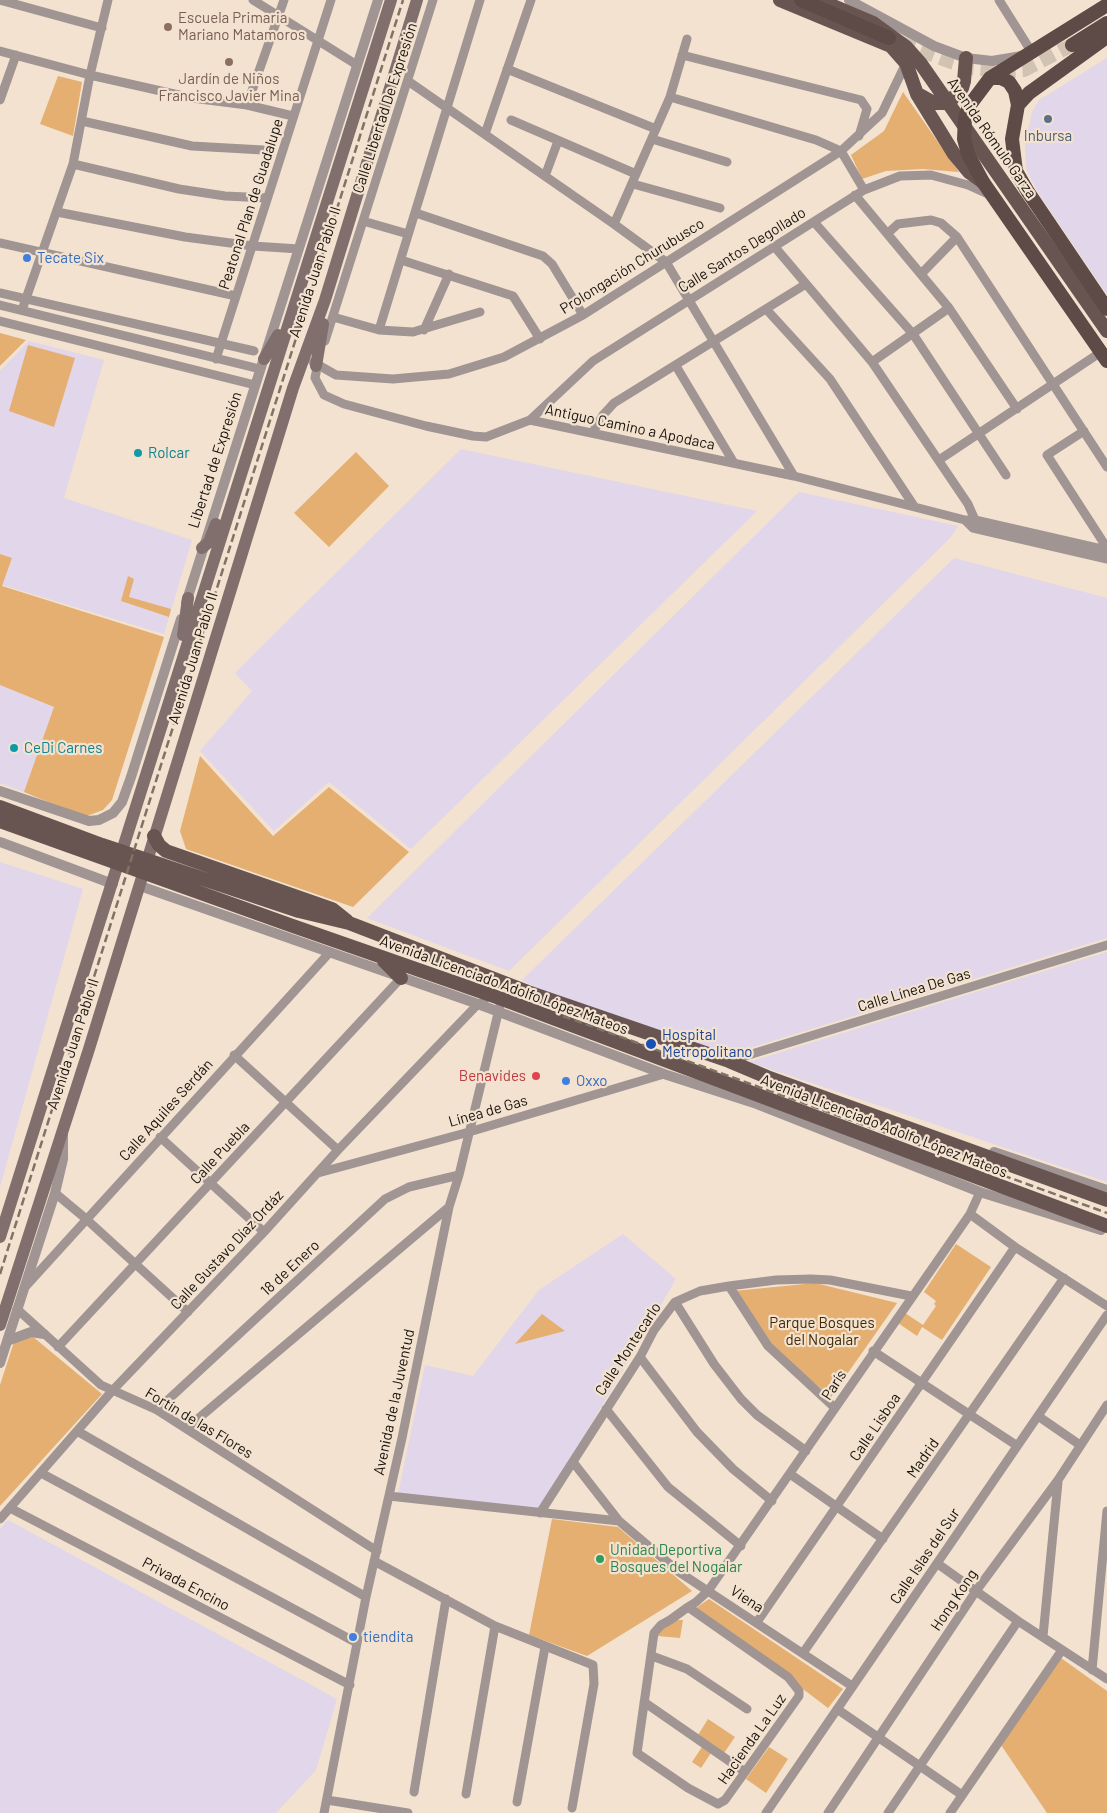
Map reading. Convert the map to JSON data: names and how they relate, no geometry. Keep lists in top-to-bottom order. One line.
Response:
{"streets":{"main road":["Avenida Rómulo Garza","Avenida Juan Pablo II","Avenida Licenciado Adolfo López Mateos"],"street":["Calle Libertad De Expresión","Peatonal Plan de Guadalupe","Calle Santos Degollado","Prolongación Churubusco","Antiguo Camino a Apodaca","Libertad de Expresión","Calle Línea De Gas","Calle Aquiles Serdán","Línea de Gas","Calle Puebla","Calle Gustavo Díaz Ordáz","18 de Enero","Calle Montecarlo","París","Avenida de la Juventud","Fortín de las Flores","Calle Lisboa","Madrid","Calle Islas del Sur","Privada Encino","Viena","Hong Kong","Hacienda La Luz"]},"crossings":[["Calle Libertad De Expresión","Prolongación Churubusco"],["Calle Libertad De Expresión","Antiguo Camino a Apodaca"],["Calle Santos Degollado","Antiguo Camino a Apodaca"],["Prolongación Churubusco","Antiguo Camino a Apodaca"],["Avenida Licenciado Adolfo López Mateos","Calle Línea De Gas"],["Avenida Licenciado Adolfo López Mateos","Avenida de la Juventud"],["Línea de Gas","Calle Gustavo Díaz Ordáz"],["Línea de Gas","Avenida de la Juventud"],["Calle Puebla","Fortín de las Flores"],["Calle Gustavo Díaz Ordáz","Fortín de las Flores"],["Calle Gustavo Díaz Ordáz","Privada Encino"],["18 de Enero","Avenida de la Juventud"],["18 de Enero","Fortín de las Flores"],["Calle Montecarlo","París"],["Calle Montecarlo","Viena"],["París","Viena"],["París","Hacienda La Luz"],["Avenida de la Juventud","Fortín de las Flores"],["Avenida de la Juventud","Privada Encino"],["Calle Lisboa","Viena"],["Madrid","Viena"],["Calle Islas del Sur","Viena"],["Viena","Hacienda La Luz"]],"parks":["Parque Bosques del Nogalar"],"places":["Escuela Primaria Mariano Matamoros","Jardín de Niños Francisco Javier Mina","Inbursa","Tecate Six","Rolcar","CeDi Carnes","Hospital Metropolitano","Benavides","Oxxo","Unidad Deportiva Bosques del Nogalar","tiendita"]}
